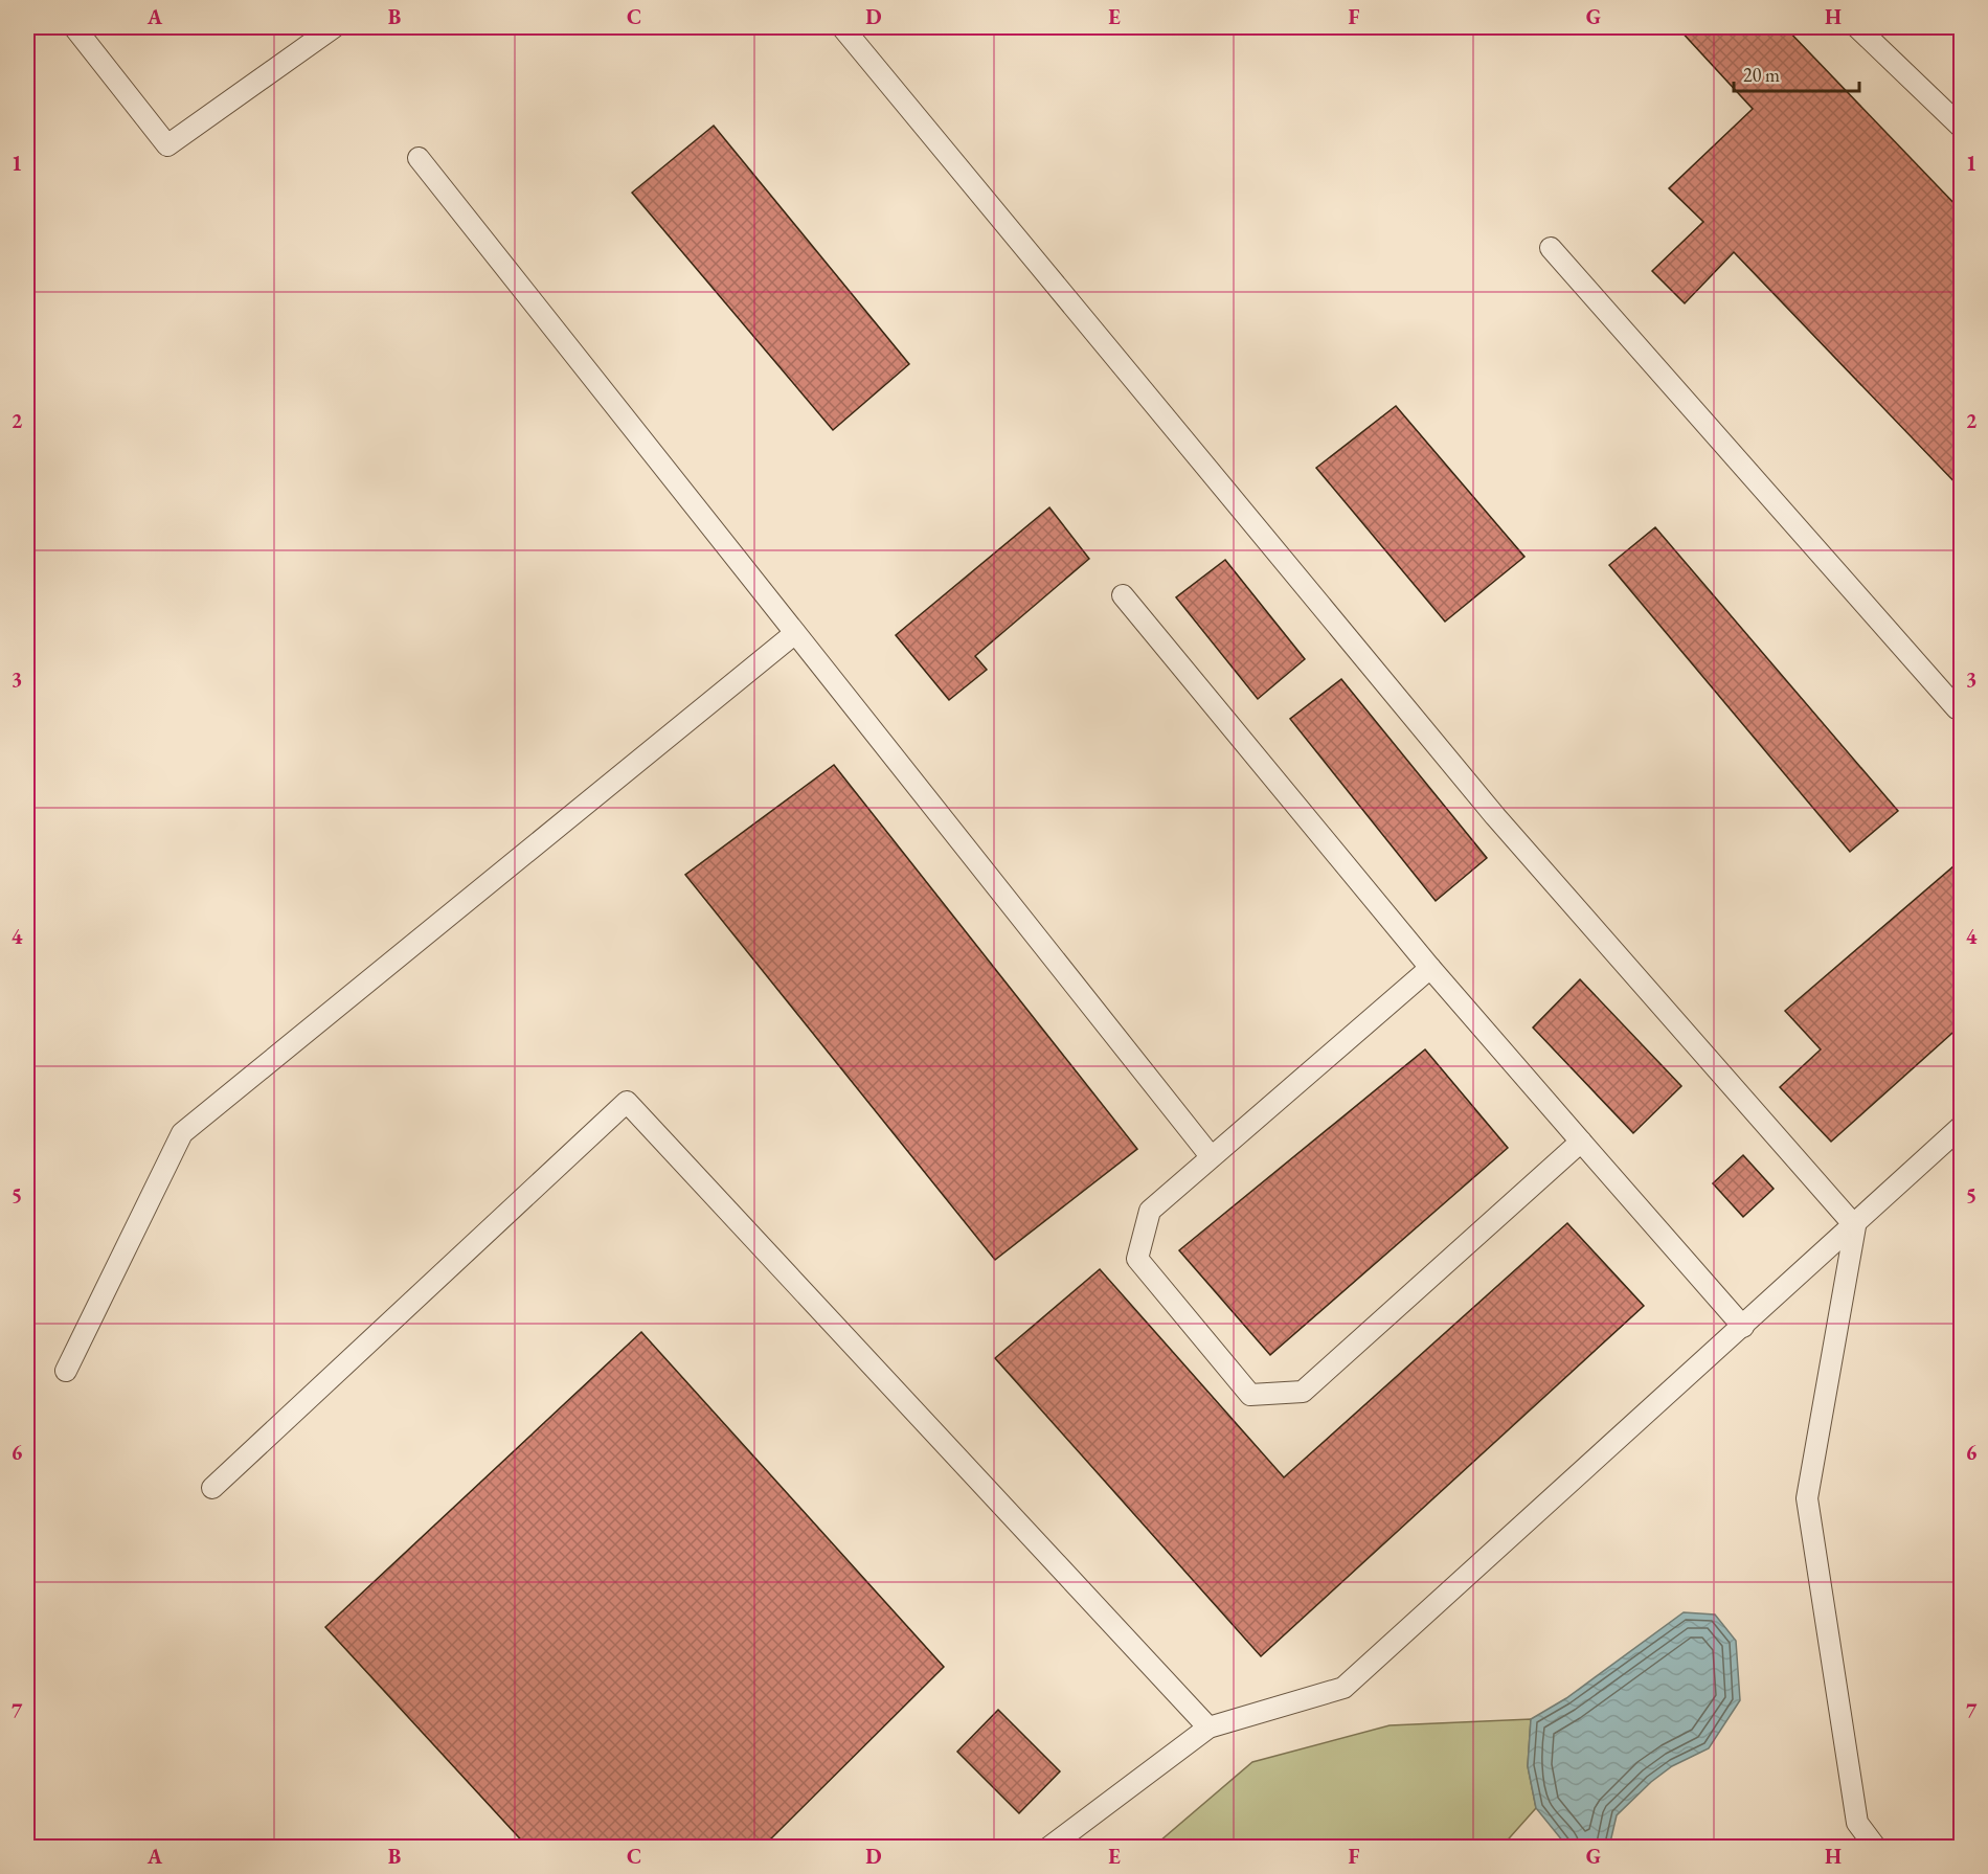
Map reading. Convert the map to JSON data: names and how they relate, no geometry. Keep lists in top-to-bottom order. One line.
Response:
{"scale_bar":"20 m","grid":{"columns":["A","B","C","D","E","F","G","H"],"rows":["1","2","3","4","5","6","7"]}}
